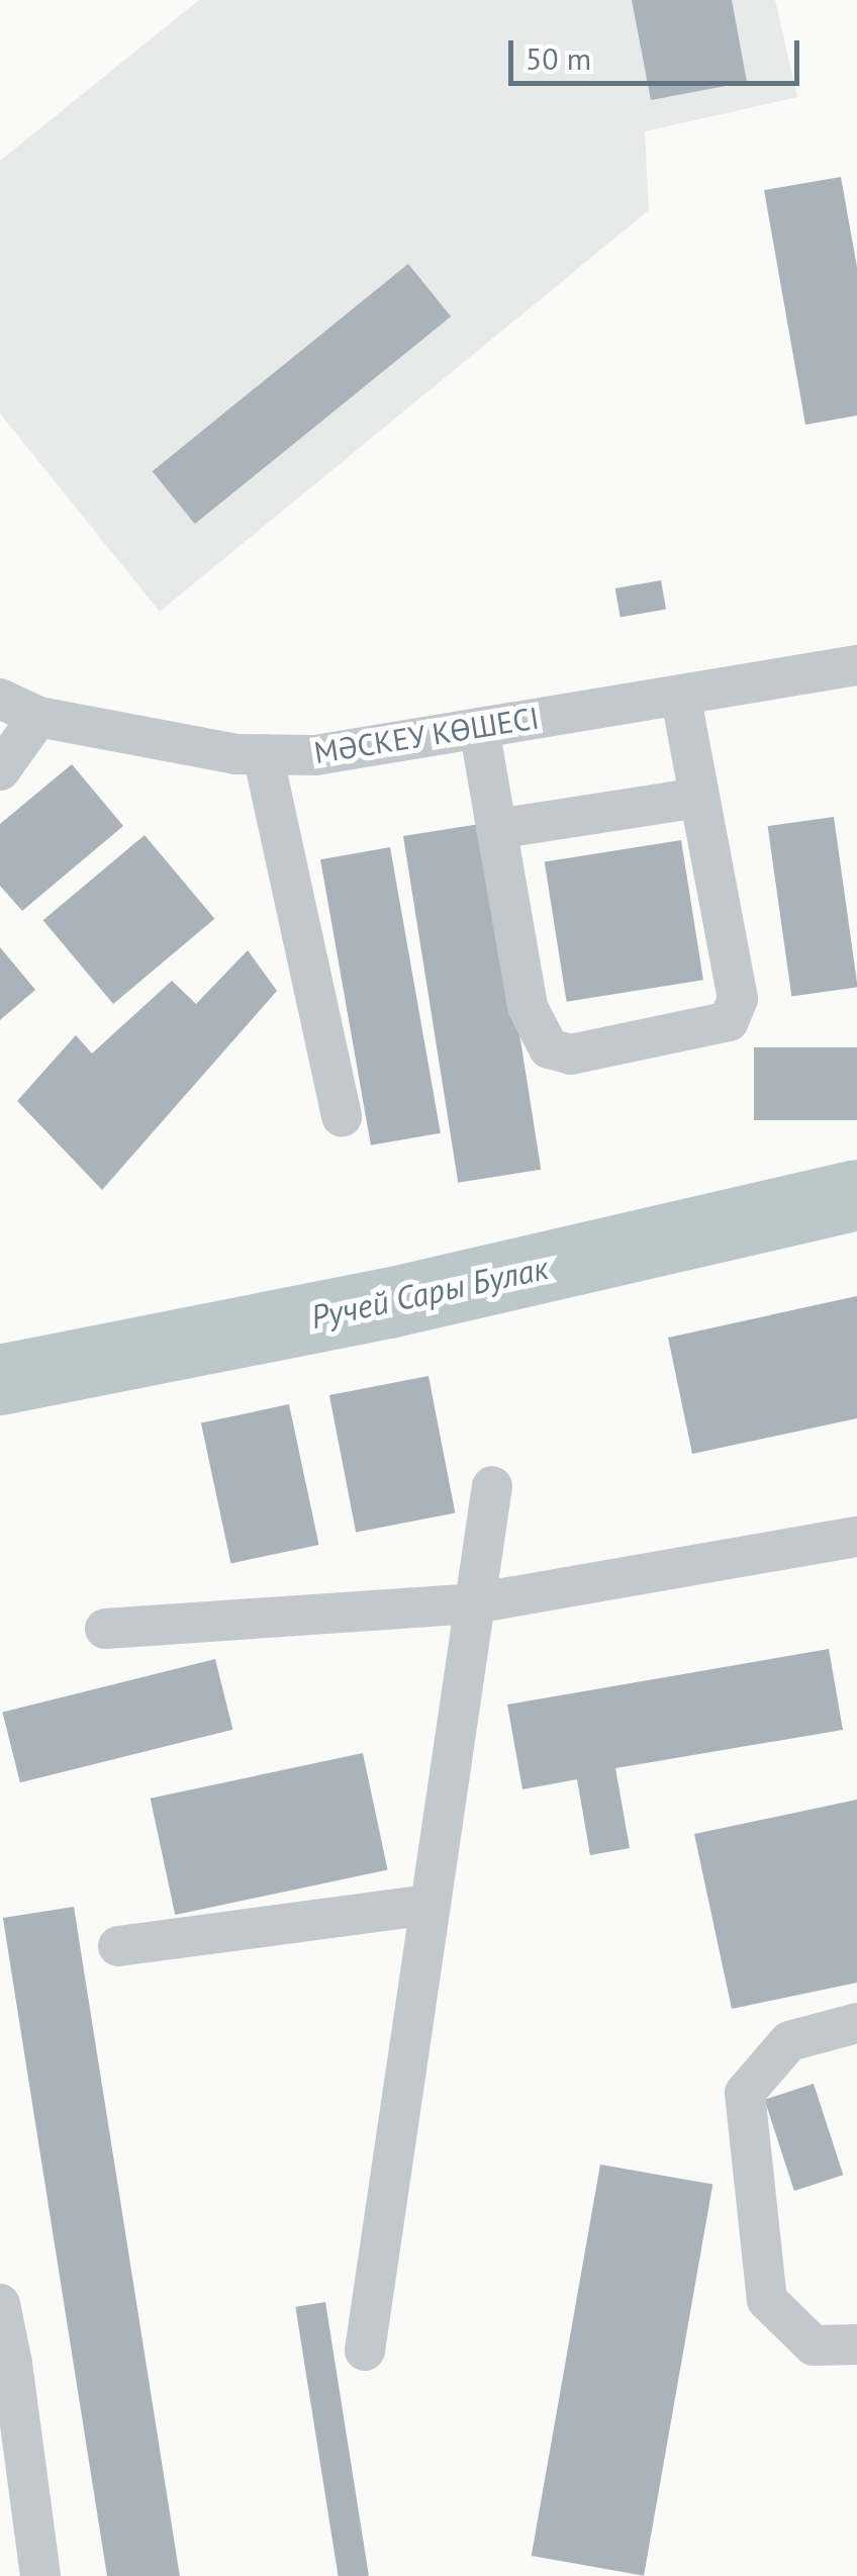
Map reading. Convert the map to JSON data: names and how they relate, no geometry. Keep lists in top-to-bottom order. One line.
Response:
{"streets":{"street":["МӘСКЕУ КӨШЕСІ"]},"water":["Ручей Сары Булак"],"scale_bar":"50 m"}
